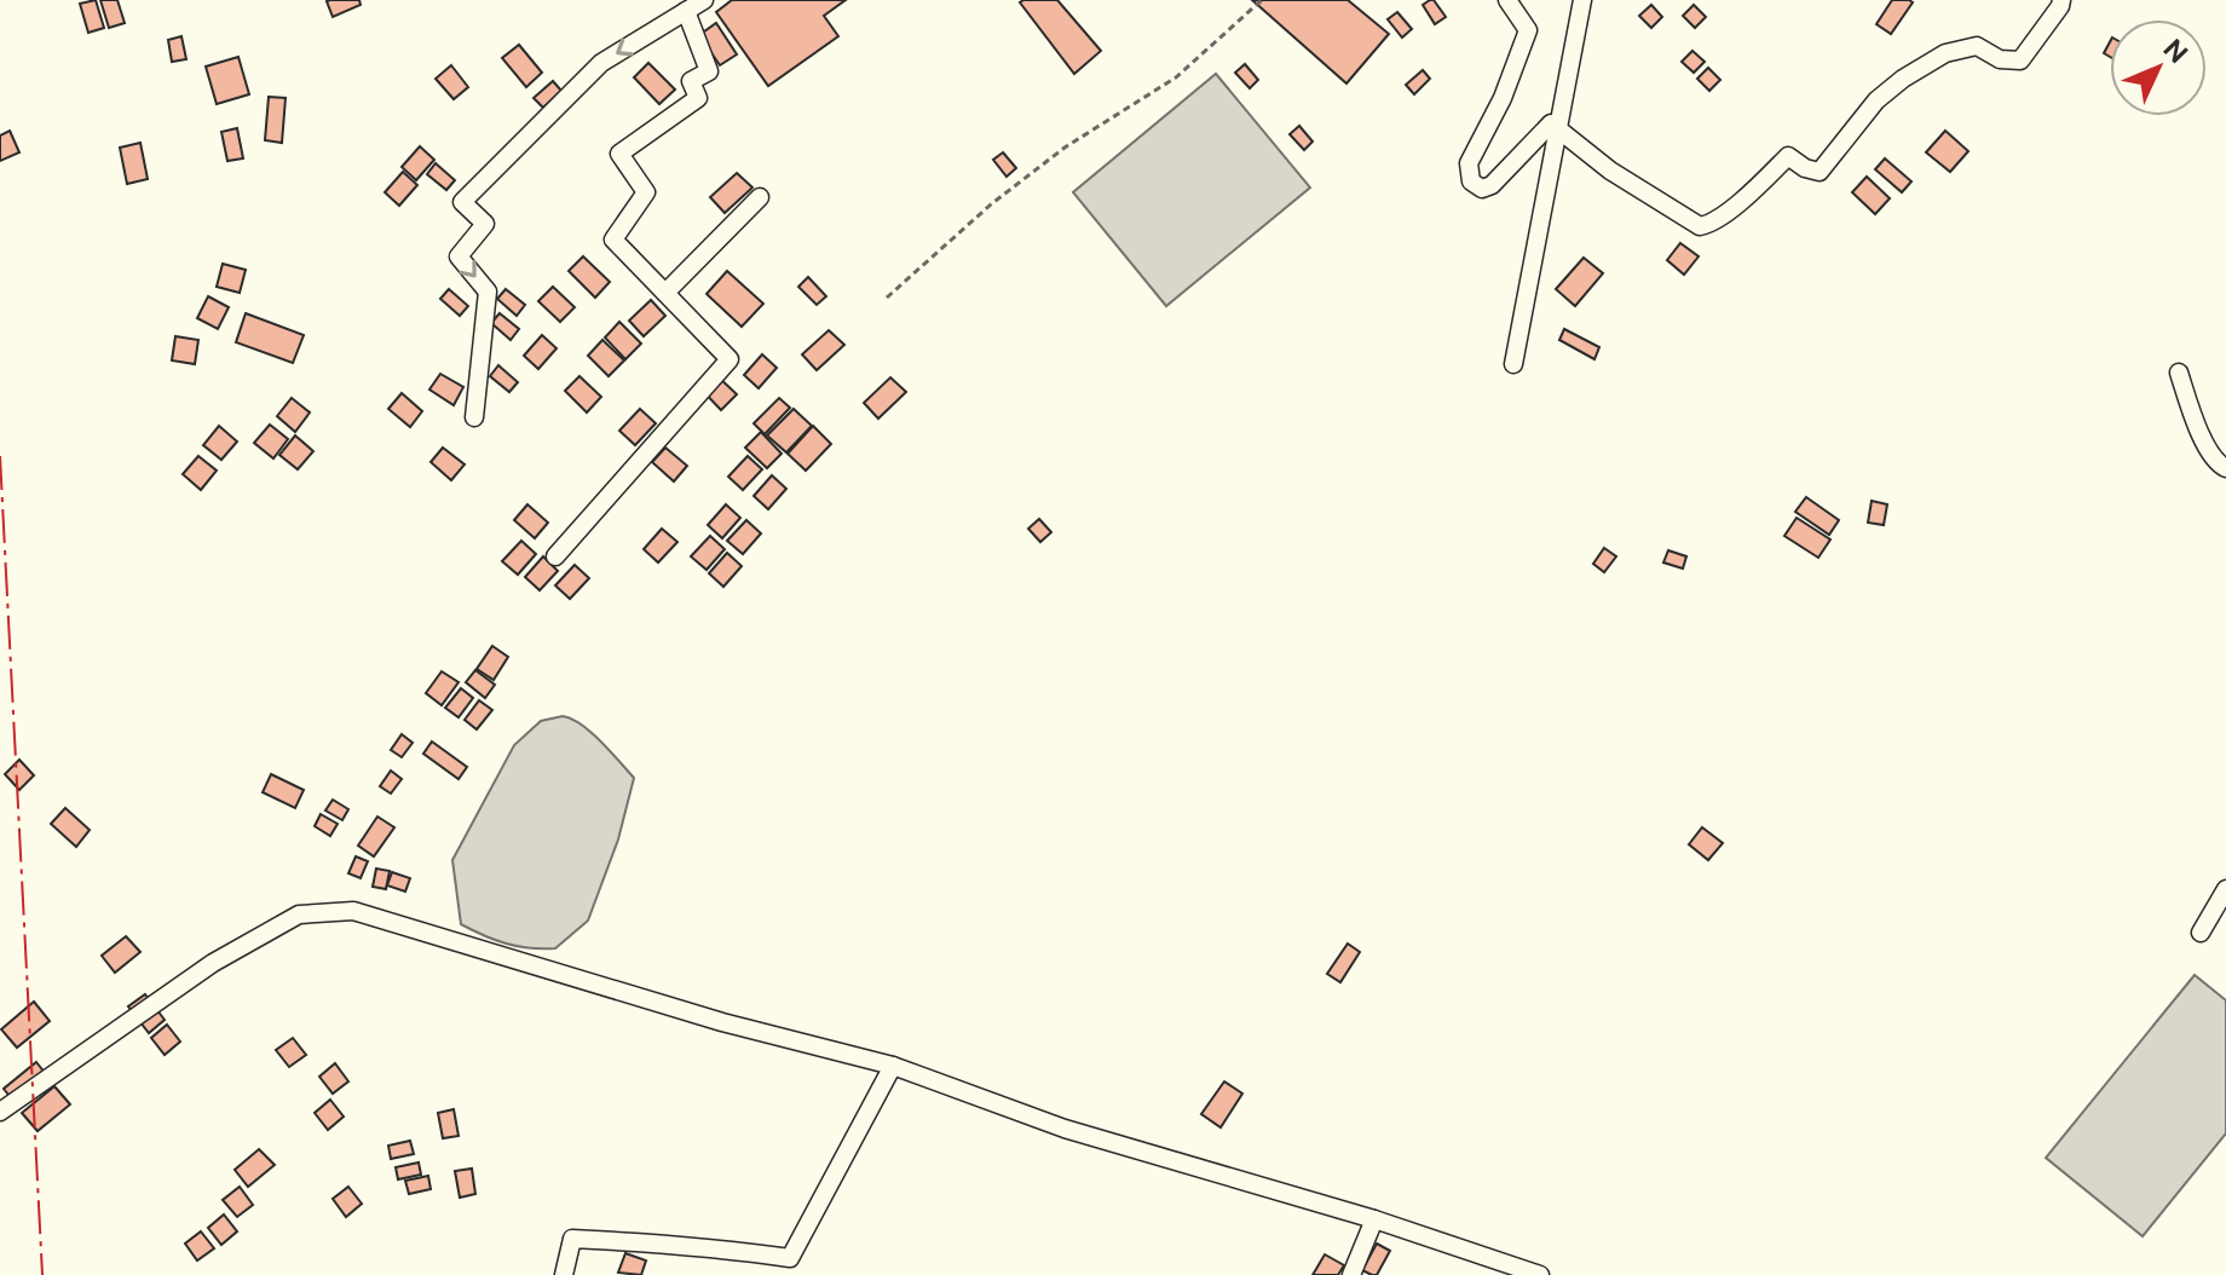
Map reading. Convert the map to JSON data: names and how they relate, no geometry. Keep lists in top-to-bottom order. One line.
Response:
{"north":"top right"}
